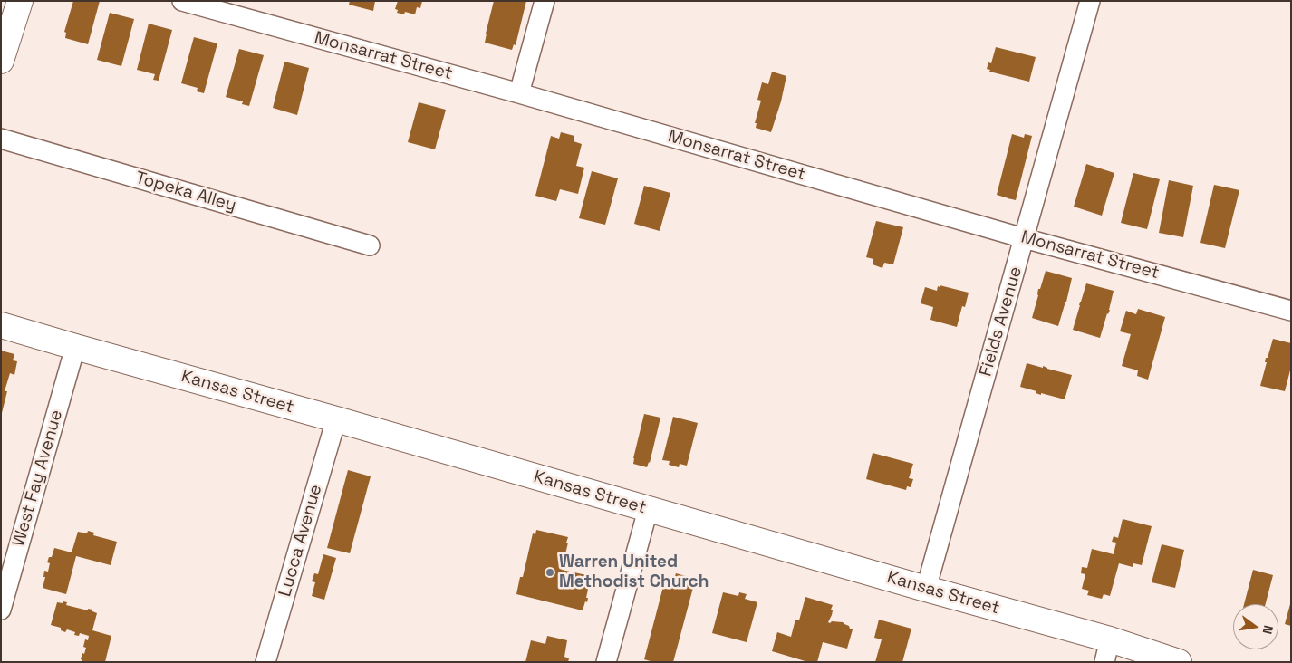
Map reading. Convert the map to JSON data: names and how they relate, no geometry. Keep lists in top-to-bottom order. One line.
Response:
{"streets":{"street":["Monsarrat Street","Topeka Alley","Fields Avenue","Kansas Street","West Fay Avenue","Lucca Avenue"]},"crossings":[["Monsarrat Street","Fields Avenue"],["Fields Avenue","Kansas Street"],["Kansas Street","West Fay Avenue"],["Kansas Street","Lucca Avenue"]],"places":["Warren United Methodist Church"],"north":"right"}
